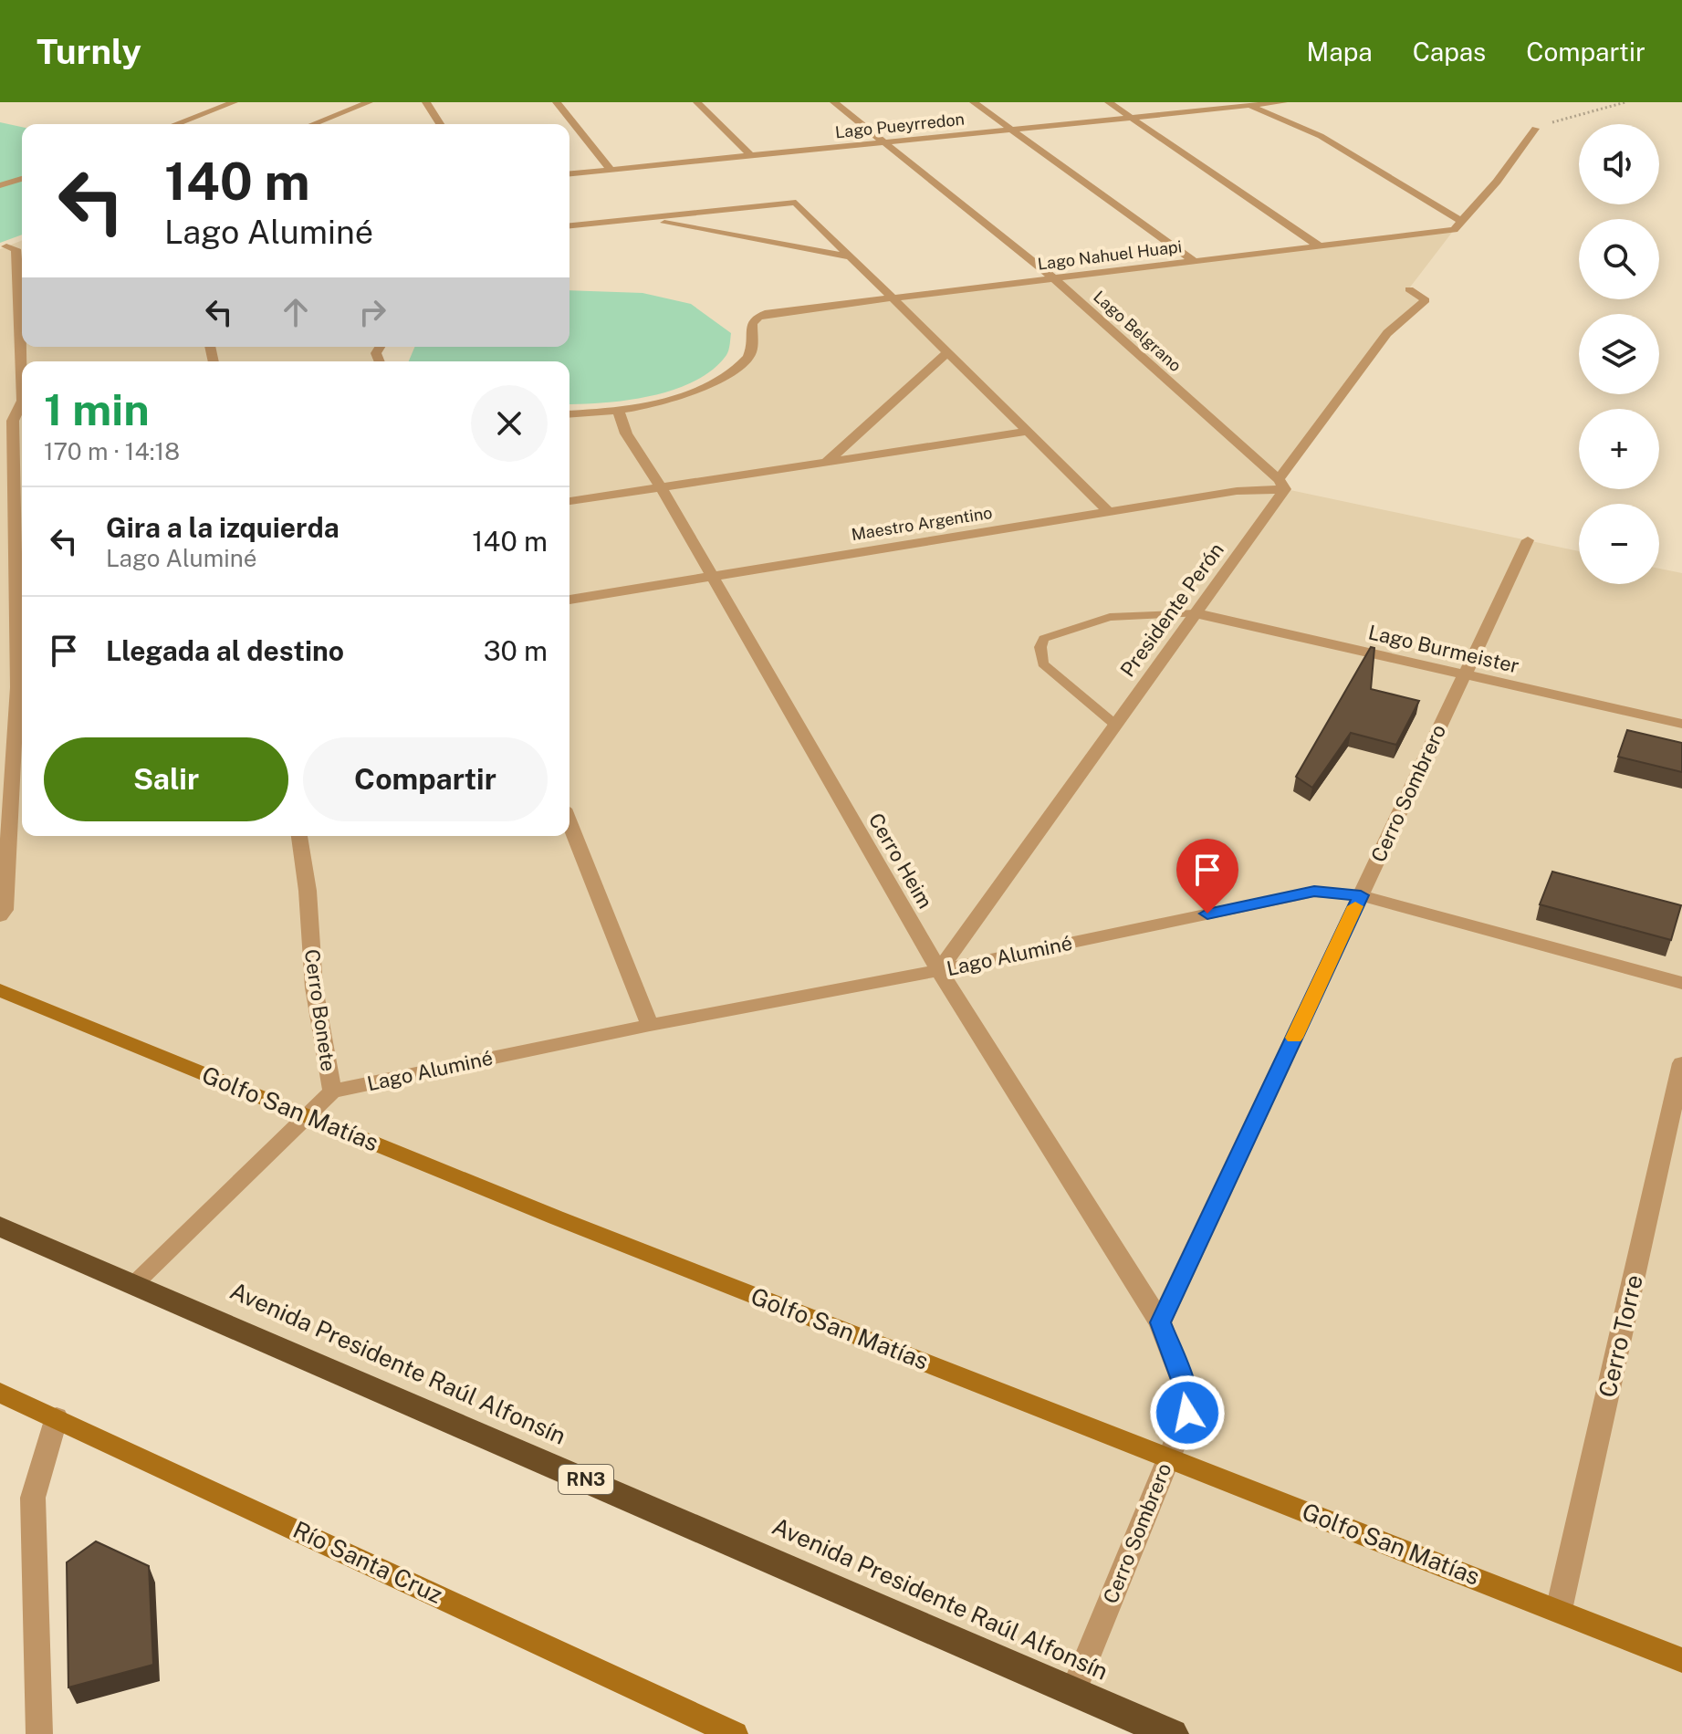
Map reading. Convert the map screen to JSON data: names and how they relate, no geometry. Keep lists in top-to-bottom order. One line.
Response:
{"streets":{"highway":["Avenida Presidente Raúl Alfonsín","RN3"],"street":["Lago Pueyrredon","Lago Nahuel Huapi","Lago Belgrano","Maestro Argentino","Presidente Perón","Lago Burmeister","Cerro Sombrero","Cerro Heim","Lago Aluminé","Cerro Bonete","Golfo San Matías","Cerro Torre","Río Santa Cruz"]},"crossings":[["Lago Pueyrredon","Lago Belgrano"],["Lago Nahuel Huapi","Lago Belgrano"],["Lago Nahuel Huapi","Cerro Heim"],["Lago Belgrano","Maestro Argentino"],["Lago Belgrano","Presidente Perón"],["Maestro Argentino","Presidente Perón"],["Maestro Argentino","Cerro Heim"],["Presidente Perón","Lago Burmeister"],["Presidente Perón","Cerro Heim"],["Presidente Perón","Lago Aluminé"],["Lago Burmeister","Cerro Sombrero"],["Cerro Sombrero","Cerro Heim"],["Cerro Sombrero","Lago Aluminé"],["Cerro Sombrero","Golfo San Matías"],["Cerro Sombrero","Avenida Presidente Raúl Alfonsín"],["Cerro Heim","Lago Aluminé"],["Lago Aluminé","Cerro Bonete"],["Cerro Bonete","Golfo San Matías"],["Cerro Bonete","Avenida Presidente Raúl Alfonsín"],["Golfo San Matías","Cerro Torre"]],"page":{"header":"Turnly","nav":["Mapa","Capas","Compartir"],"map_buttons":["+","−"],"turn":["140 m","Lago Aluminé"],"heading":["1 min","170 m · 14:18"],"list":[{"name":"Gira a la izquierda","note":"Lago Aluminé","value":"140 m"},{"name":"Llegada al destino","value":"30 m"}],"buttons":["Salir","Compartir"]}}
